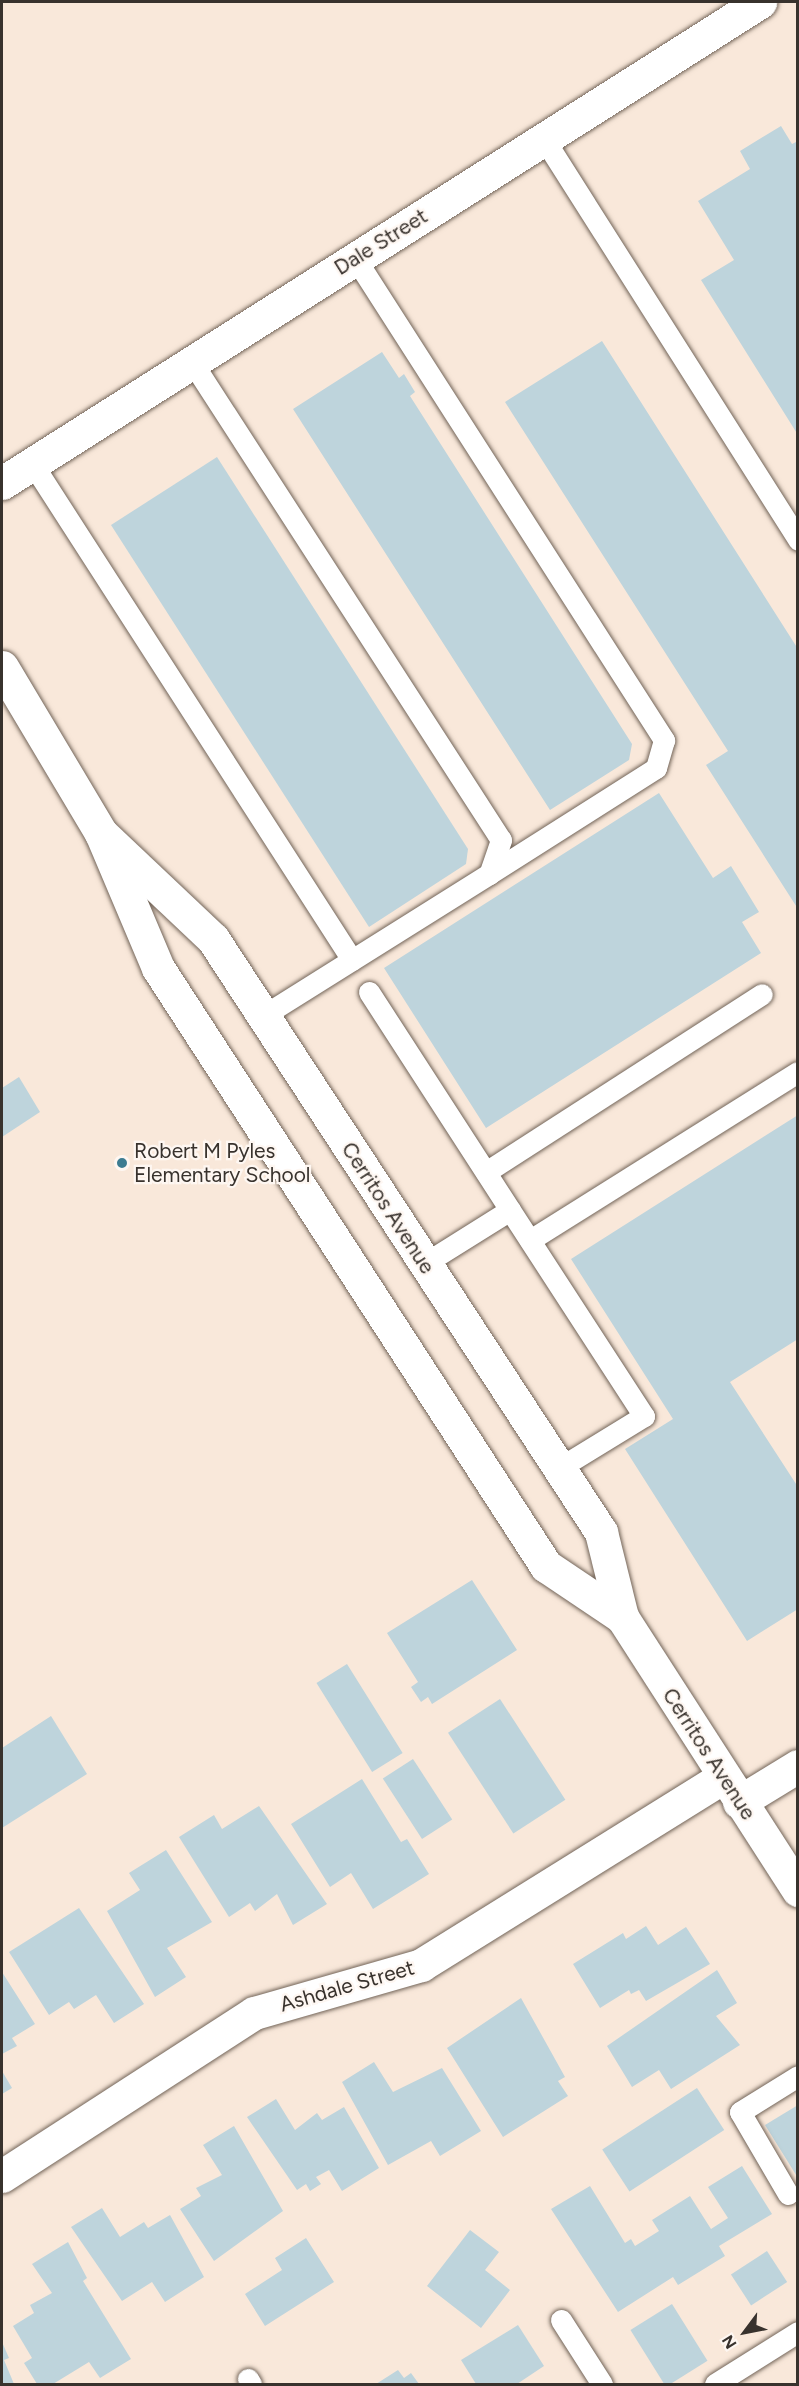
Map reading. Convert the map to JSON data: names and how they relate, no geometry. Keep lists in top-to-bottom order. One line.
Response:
{"streets":{"street":["Dale Street","Cerritos Avenue","Ashdale Street"]},"crossings":[["Cerritos Avenue","Ashdale Street"]],"places":["Robert M Pyles Elementary School"],"north":"bottom left"}
